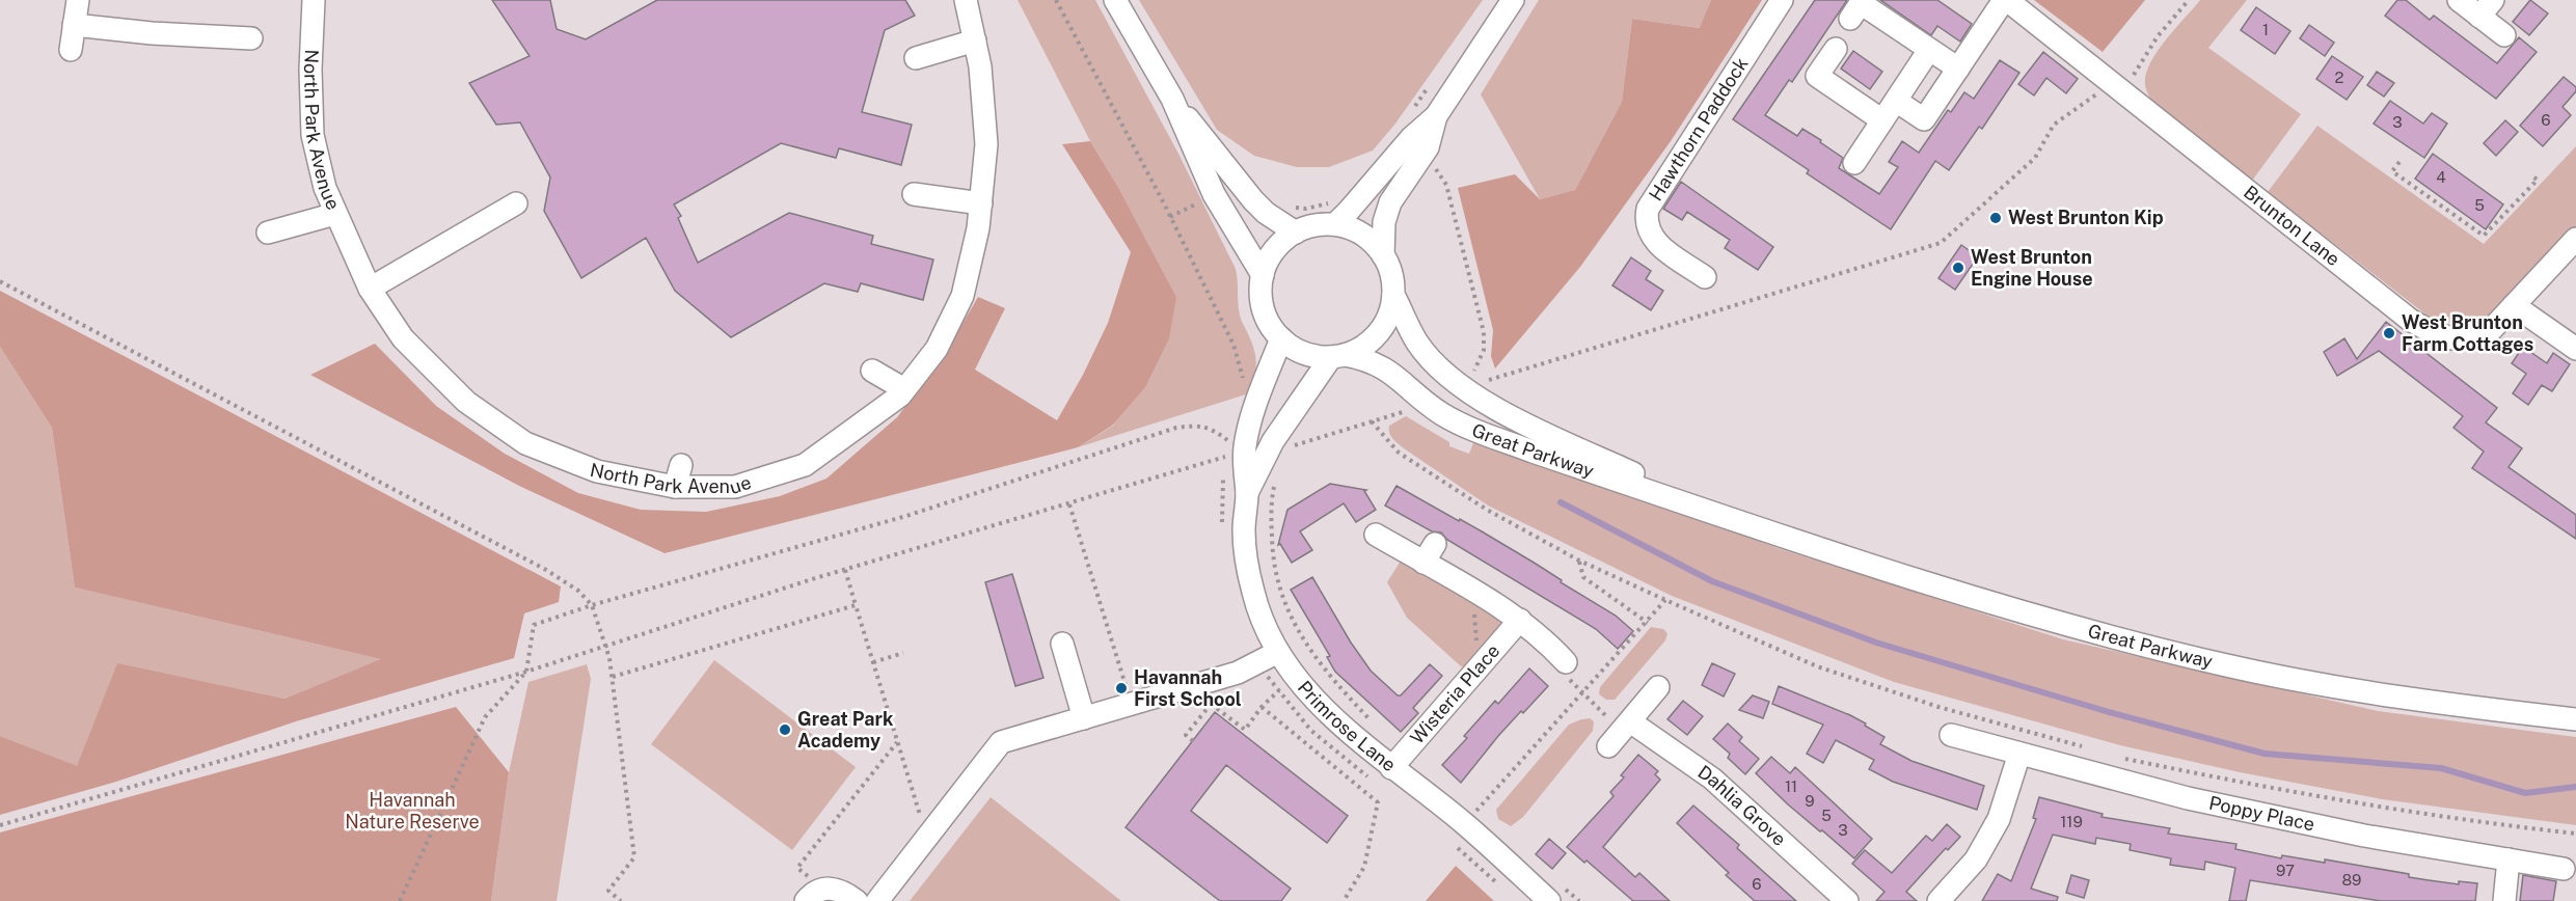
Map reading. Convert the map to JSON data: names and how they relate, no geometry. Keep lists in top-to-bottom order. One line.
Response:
{"streets":{"street":["Hawthorn Paddock","North Park Avenue","Brunton Lane","Great Parkway","Wisteria Place","Primrose Lane","Dahlia Grove","Poppy Place"]},"crossings":[["Great Parkway","Primrose Lane"],["Wisteria Place","Primrose Lane"]],"parks":["Havannah Nature Reserve"],"places":["West Brunton Kip","West Brunton Engine House","West Brunton Farm Cottages","Havannah First School","Great Park Academy"],"house_numbers":["1","2","6","3","4","5","11","9","5","119","3","97","89","6"]}
